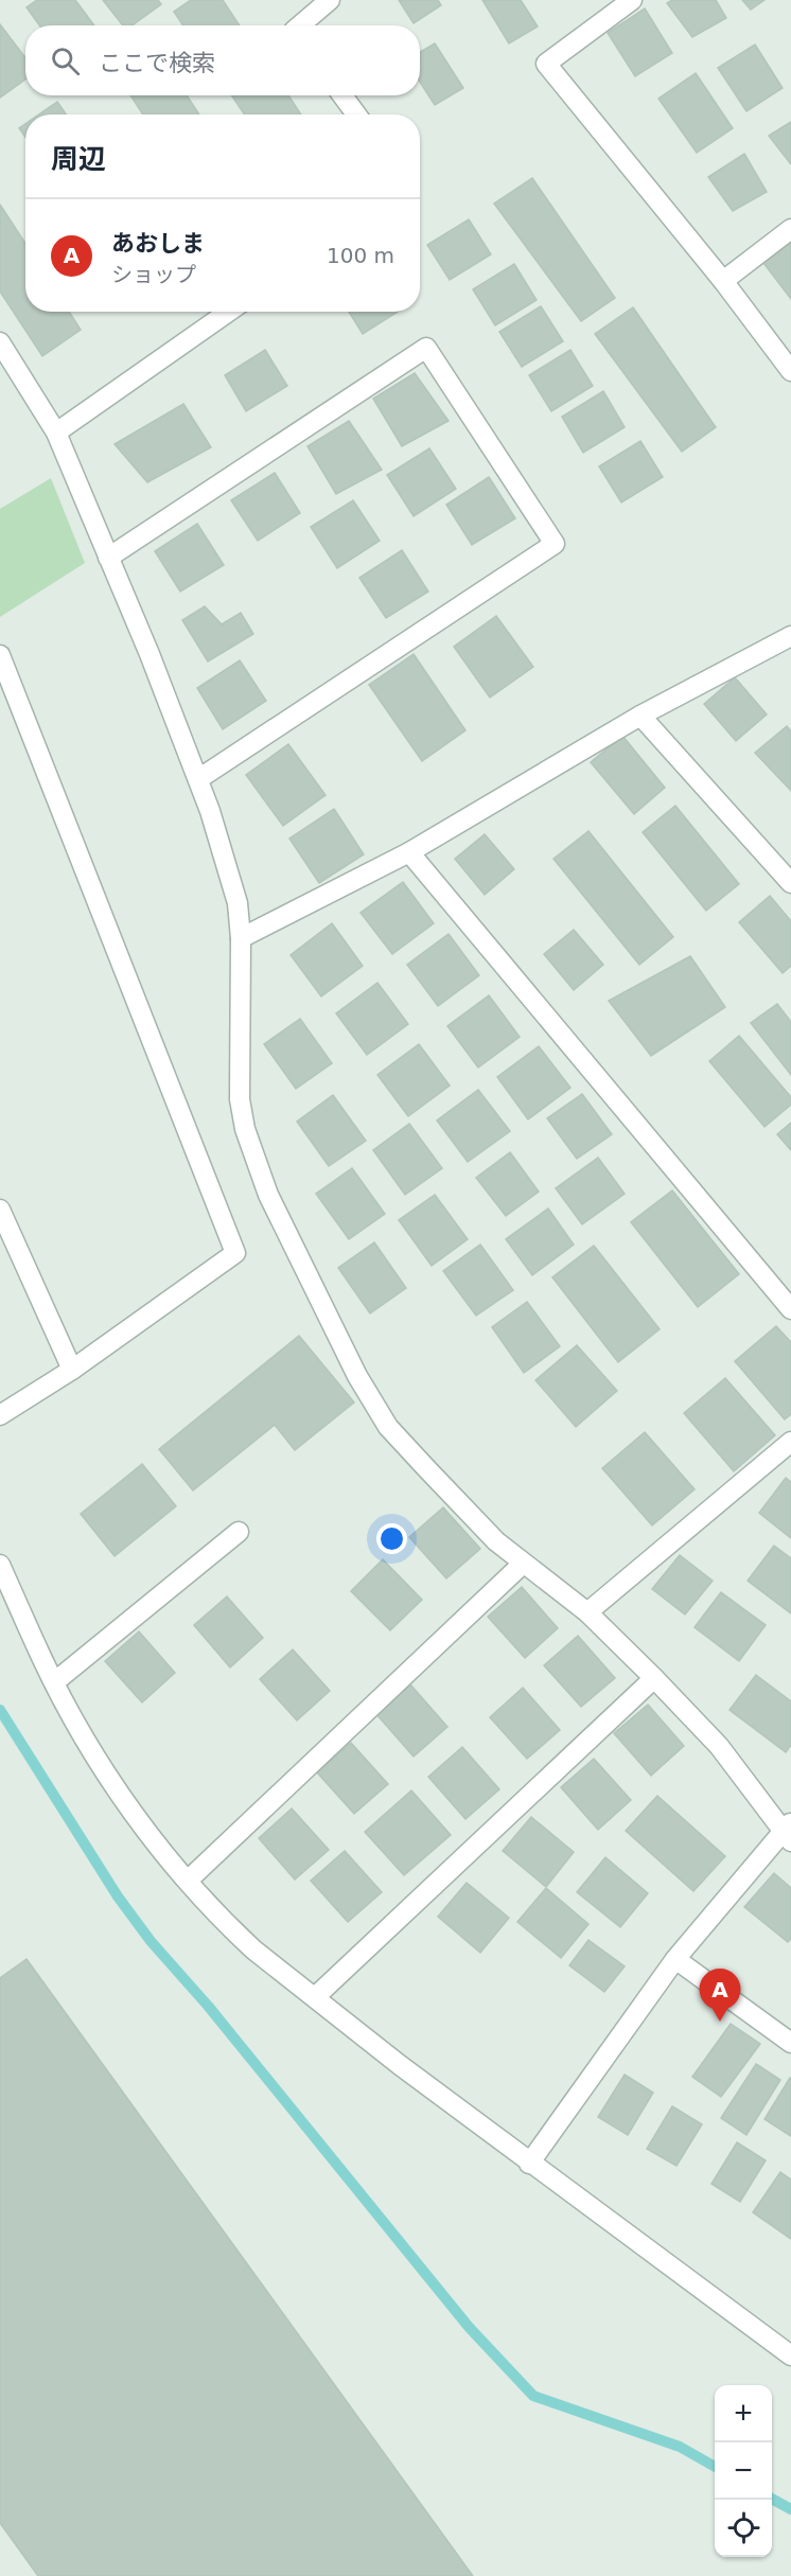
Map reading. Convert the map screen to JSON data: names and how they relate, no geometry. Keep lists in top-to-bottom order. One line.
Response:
{"page":{"search":"ここで検索","heading":"周辺","list":[{"mark":"A","name":"あおしま","note":"ショップ","value":"100 m"}],"pins":"A","map_buttons":["+","−"]}}
